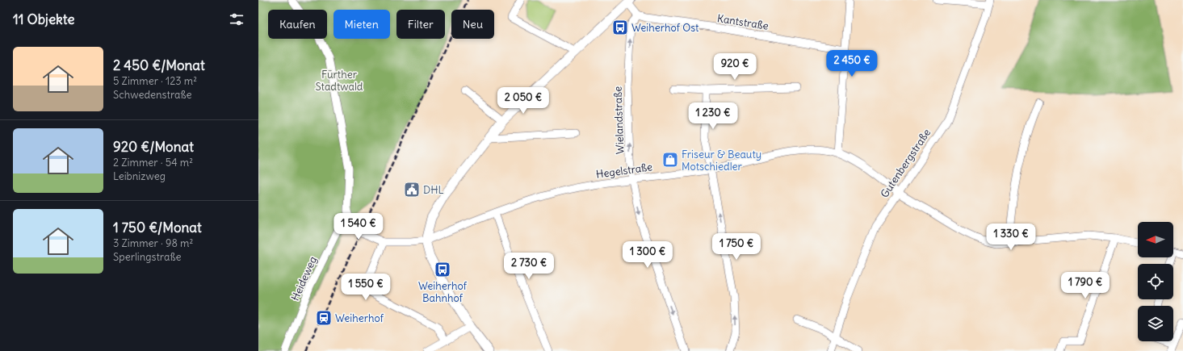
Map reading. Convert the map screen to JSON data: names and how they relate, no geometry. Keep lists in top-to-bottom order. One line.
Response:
{"streets":{"street":["Kantstraße","Wielandstraße","Gutenbergstraße","Hegelstraße","Heideweg"]},"crossings":[["Kantstraße","Wielandstraße"],["Wielandstraße","Hegelstraße"],["Gutenbergstraße","Hegelstraße"]],"parks":["Fürther Stadtwald"],"places":{"bus stop":["Weiherhof Ost","Weiherhof Bahnhof"],"shop":["Friseur & Beauty Motschiedler"],"public building":["DHL"],"station":["Weiherhof"]},"north":"left","page":{"heading":"11 Objekte","chip":["Kaufen","Mieten","Filter","Neu"],"list":[{"name":"2 450 €/Monat","note":"5 Zimmer · 123 m² · Schwedenstraße"},{"name":"920 €/Monat","note":"2 Zimmer · 54 m² · Leibnizweg"},{"name":"1 750 €/Monat","note":"3 Zimmer · 98 m² · Sperlingstraße"}],"price":["2 450 €","920 €","2 050 €","1 230 €","1 540 €","1 330 €","1 750 €","1 300 €","2 730 €","1 790 €","1 550 €"]}}
